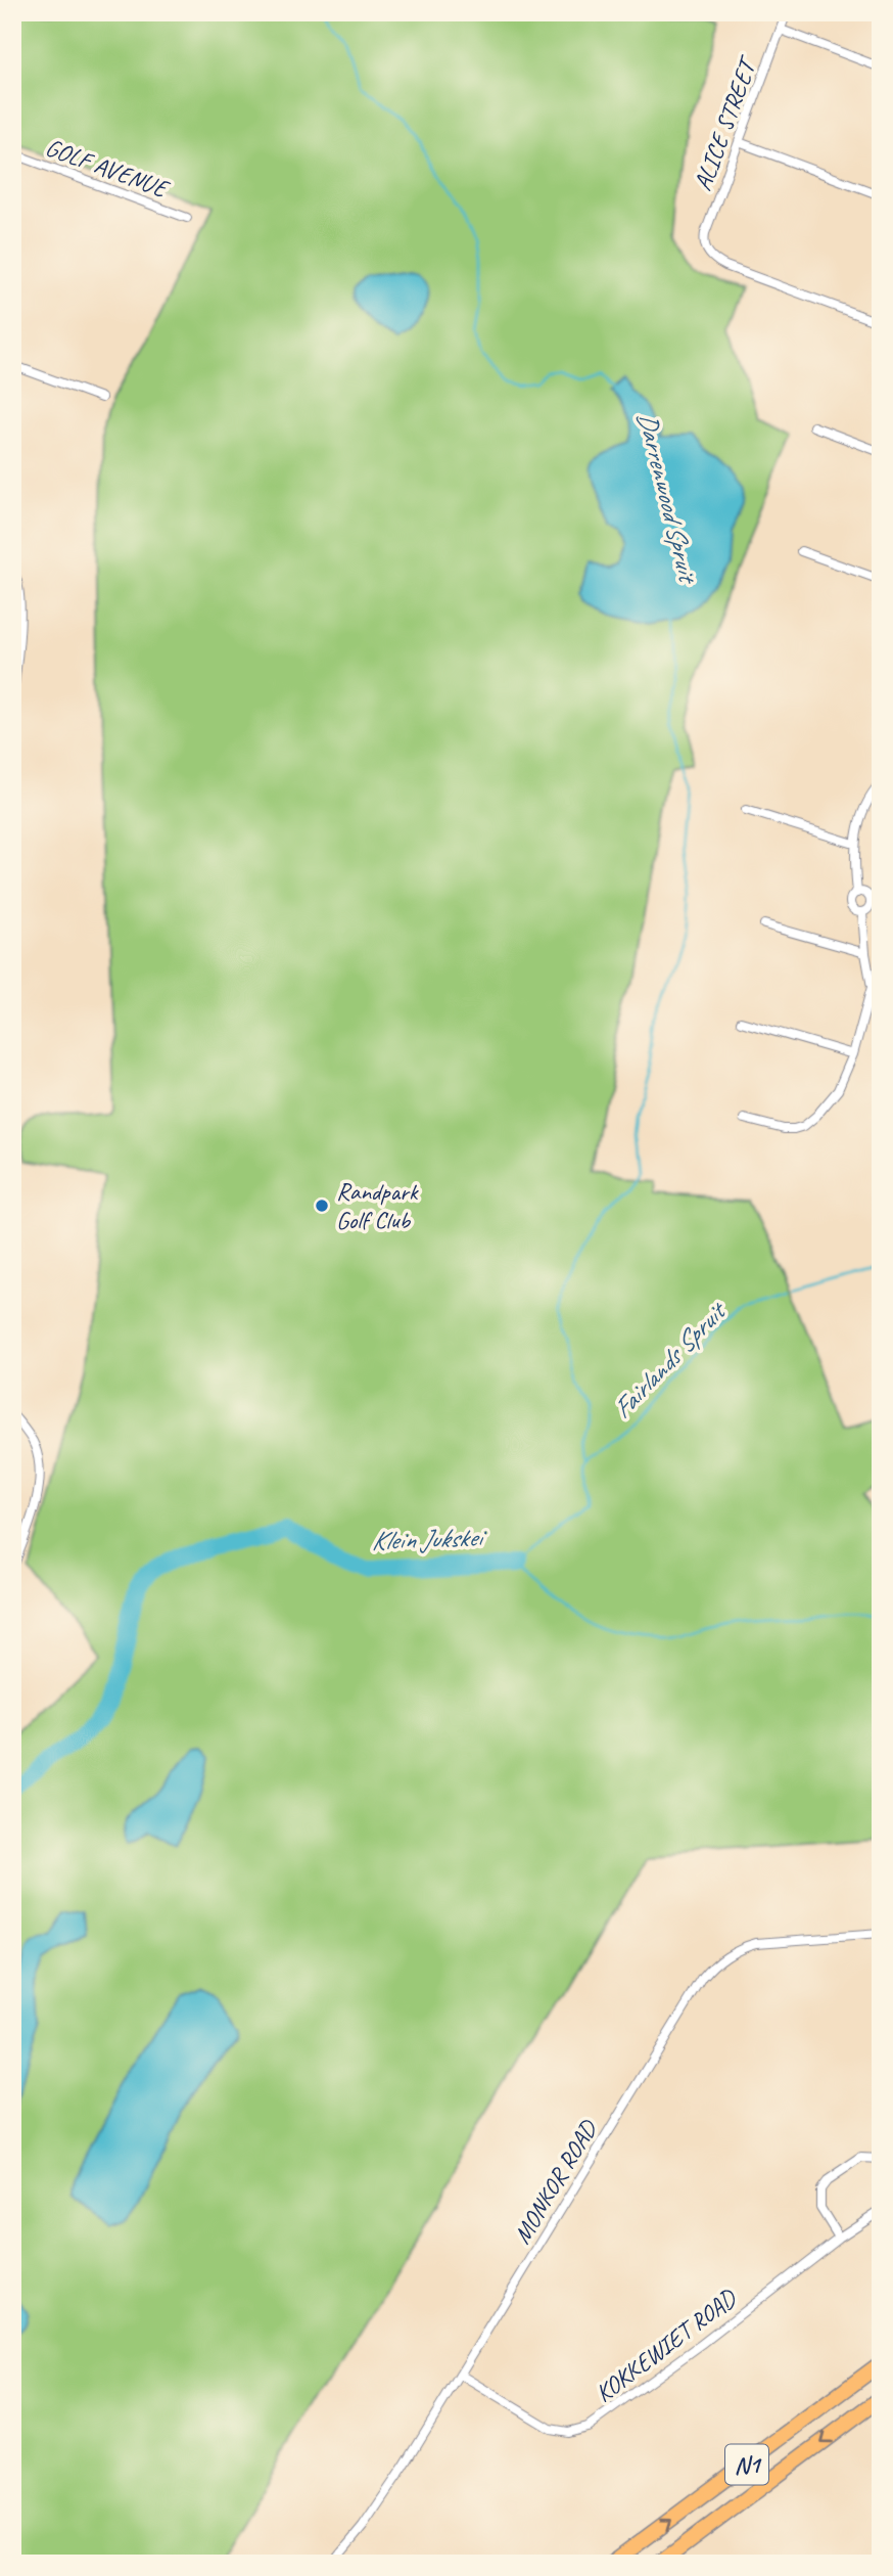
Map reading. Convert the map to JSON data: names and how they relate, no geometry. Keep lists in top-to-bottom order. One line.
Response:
{"streets":{"highway":["N1"],"street":["ALICE STREET","GOLF AVENUE","MONKOR ROAD","KOKKEWIET ROAD"]},"crossings":[["MONKOR ROAD","KOKKEWIET ROAD"]],"water":["Darrenwood Spruit","Fairlands Spruit","Klein Jukskei"],"places":["Randpark Golf Club"]}
